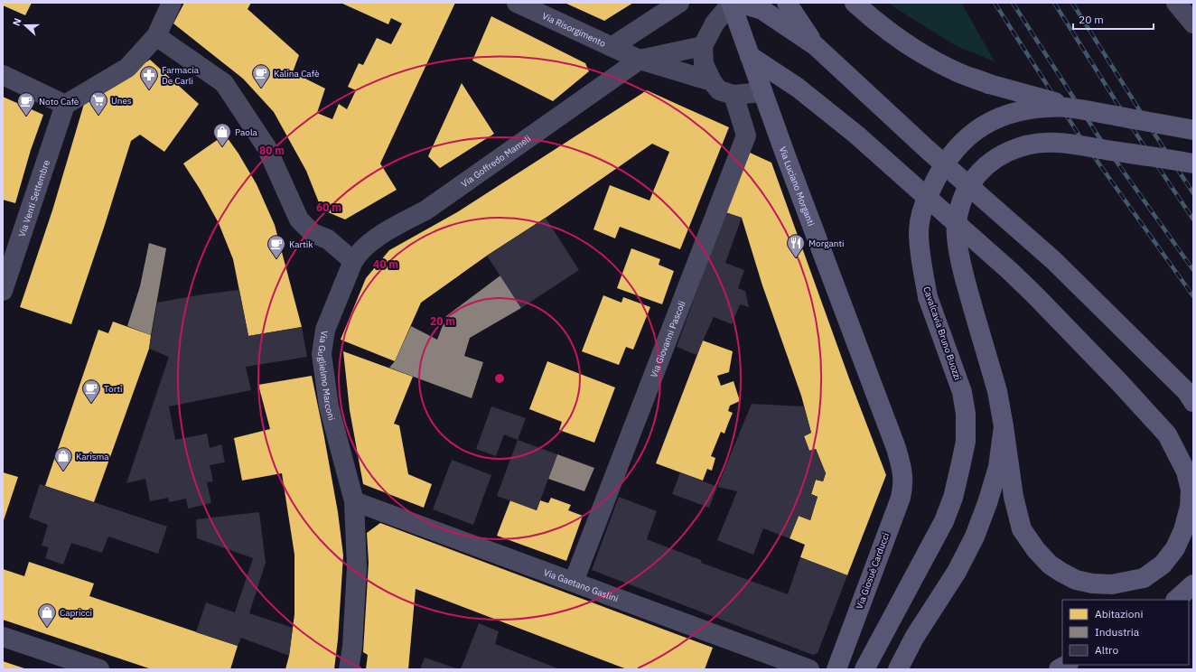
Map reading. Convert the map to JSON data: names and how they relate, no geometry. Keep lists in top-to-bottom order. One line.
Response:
{"streets":{"main road":["Via Luciano Morganti","Cavalcavia Bruno Buozzi","Via Giosuè Carducci"],"street":["Via Risorgimento","Via Goffredo Mameli","Via Venti Settembre","Via Giovanni Pascoli","Via Guglielmo Marconi","Via Gaetano Gaslini"]},"crossings":[["Via Risorgimento","Via Goffredo Mameli"],["Via Risorgimento","Via Luciano Morganti"],["Via Risorgimento","Via Giovanni Pascoli"],["Via Goffredo Mameli","Via Guglielmo Marconi"],["Via Luciano Morganti","Via Giosuè Carducci"],["Via Giovanni Pascoli","Via Gaetano Gaslini"],["Via Guglielmo Marconi","Via Gaetano Gaslini"]],"places":{"cafe":["Kalina Cafè","Noto Cafè","Kartik","Torti"],"pharmacy":["Farmacia De Carli"],"supermarket":["Unes"],"shop":["Paola","Karisma","Capricci"],"restaurant":["Morganti"]},"legend":["Abitazioni","Industria","Altro"],"scale_bar":"20 m","north":"left","rings":["80 m","60 m","40 m","20 m"]}
